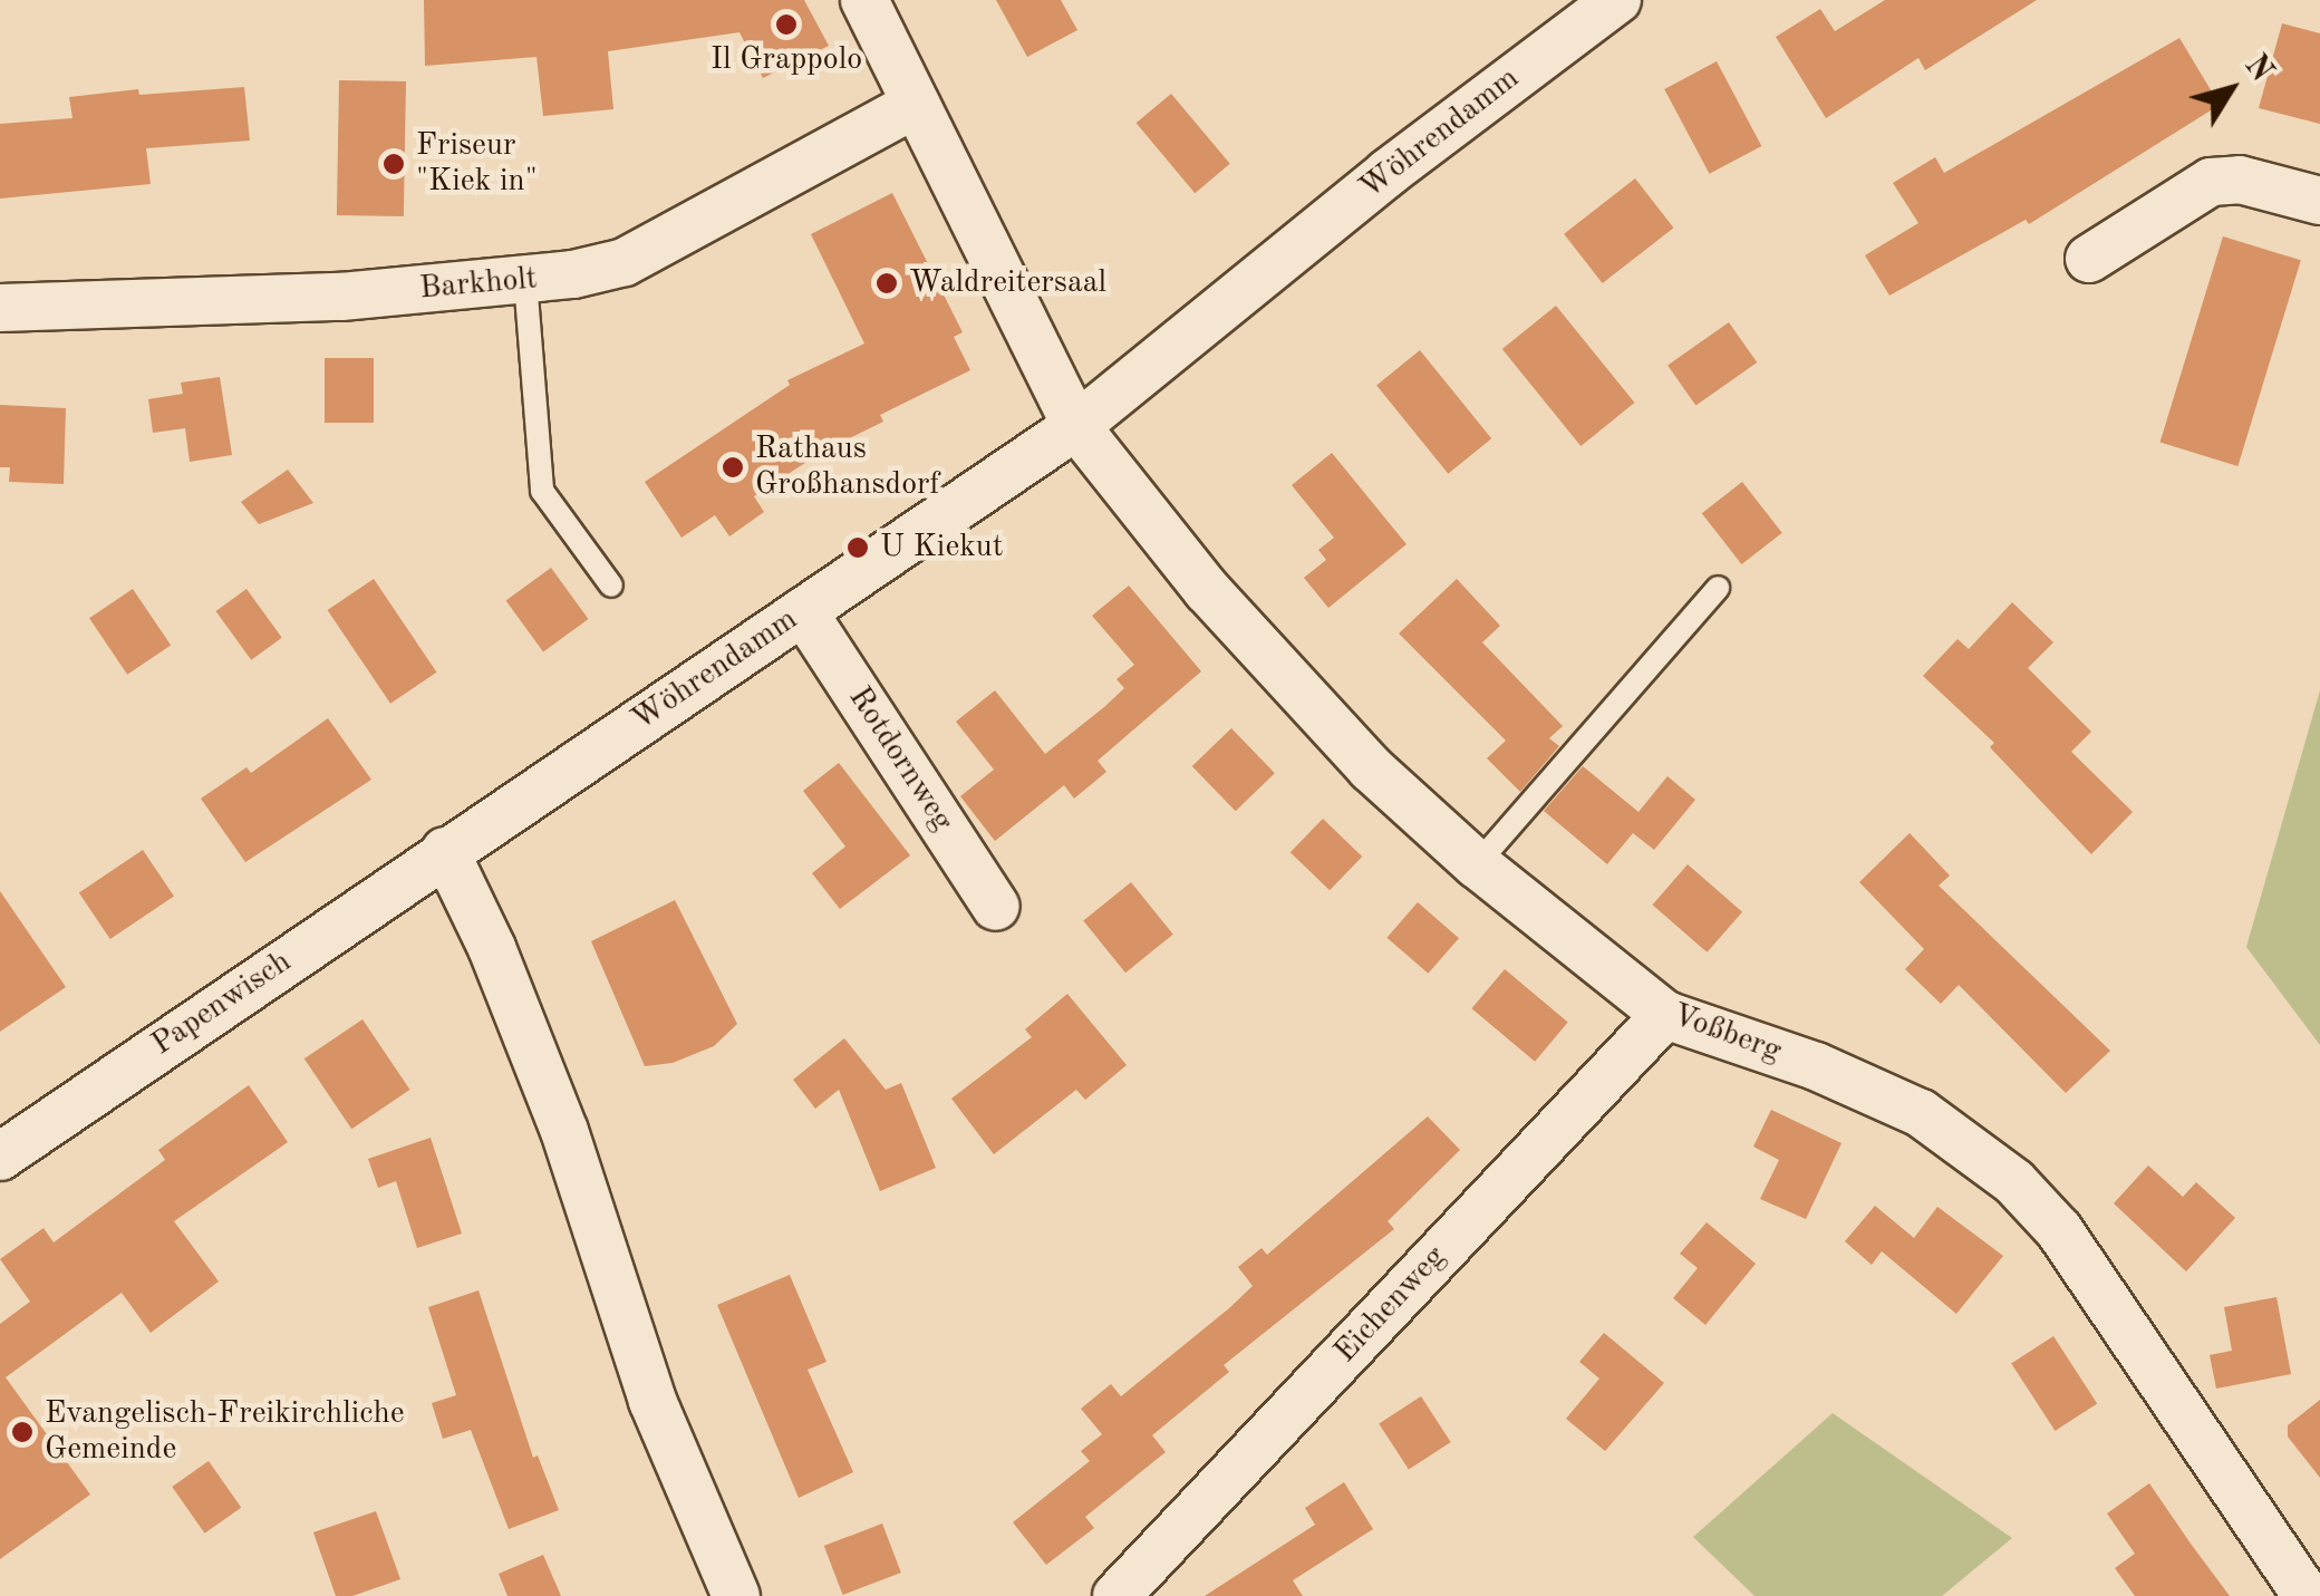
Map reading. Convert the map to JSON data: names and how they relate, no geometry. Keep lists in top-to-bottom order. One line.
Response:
{"streets":{"street":["Wöhrendamm","Barkholt","Rotdornweg","Papenwisch","Voßberg","Eichenweg"]},"crossings":[["Wöhrendamm","Rotdornweg"],["Wöhrendamm","Papenwisch"],["Wöhrendamm","Voßberg"],["Barkholt","Voßberg"],["Voßberg","Eichenweg"]],"places":["Il Grappolo","Friseur \"Kiek in\"","Waldreitersaal","Rathaus Großhansdorf","U Kiekut","Evangelisch-Freikirchliche Gemeinde"],"north":"top right"}
